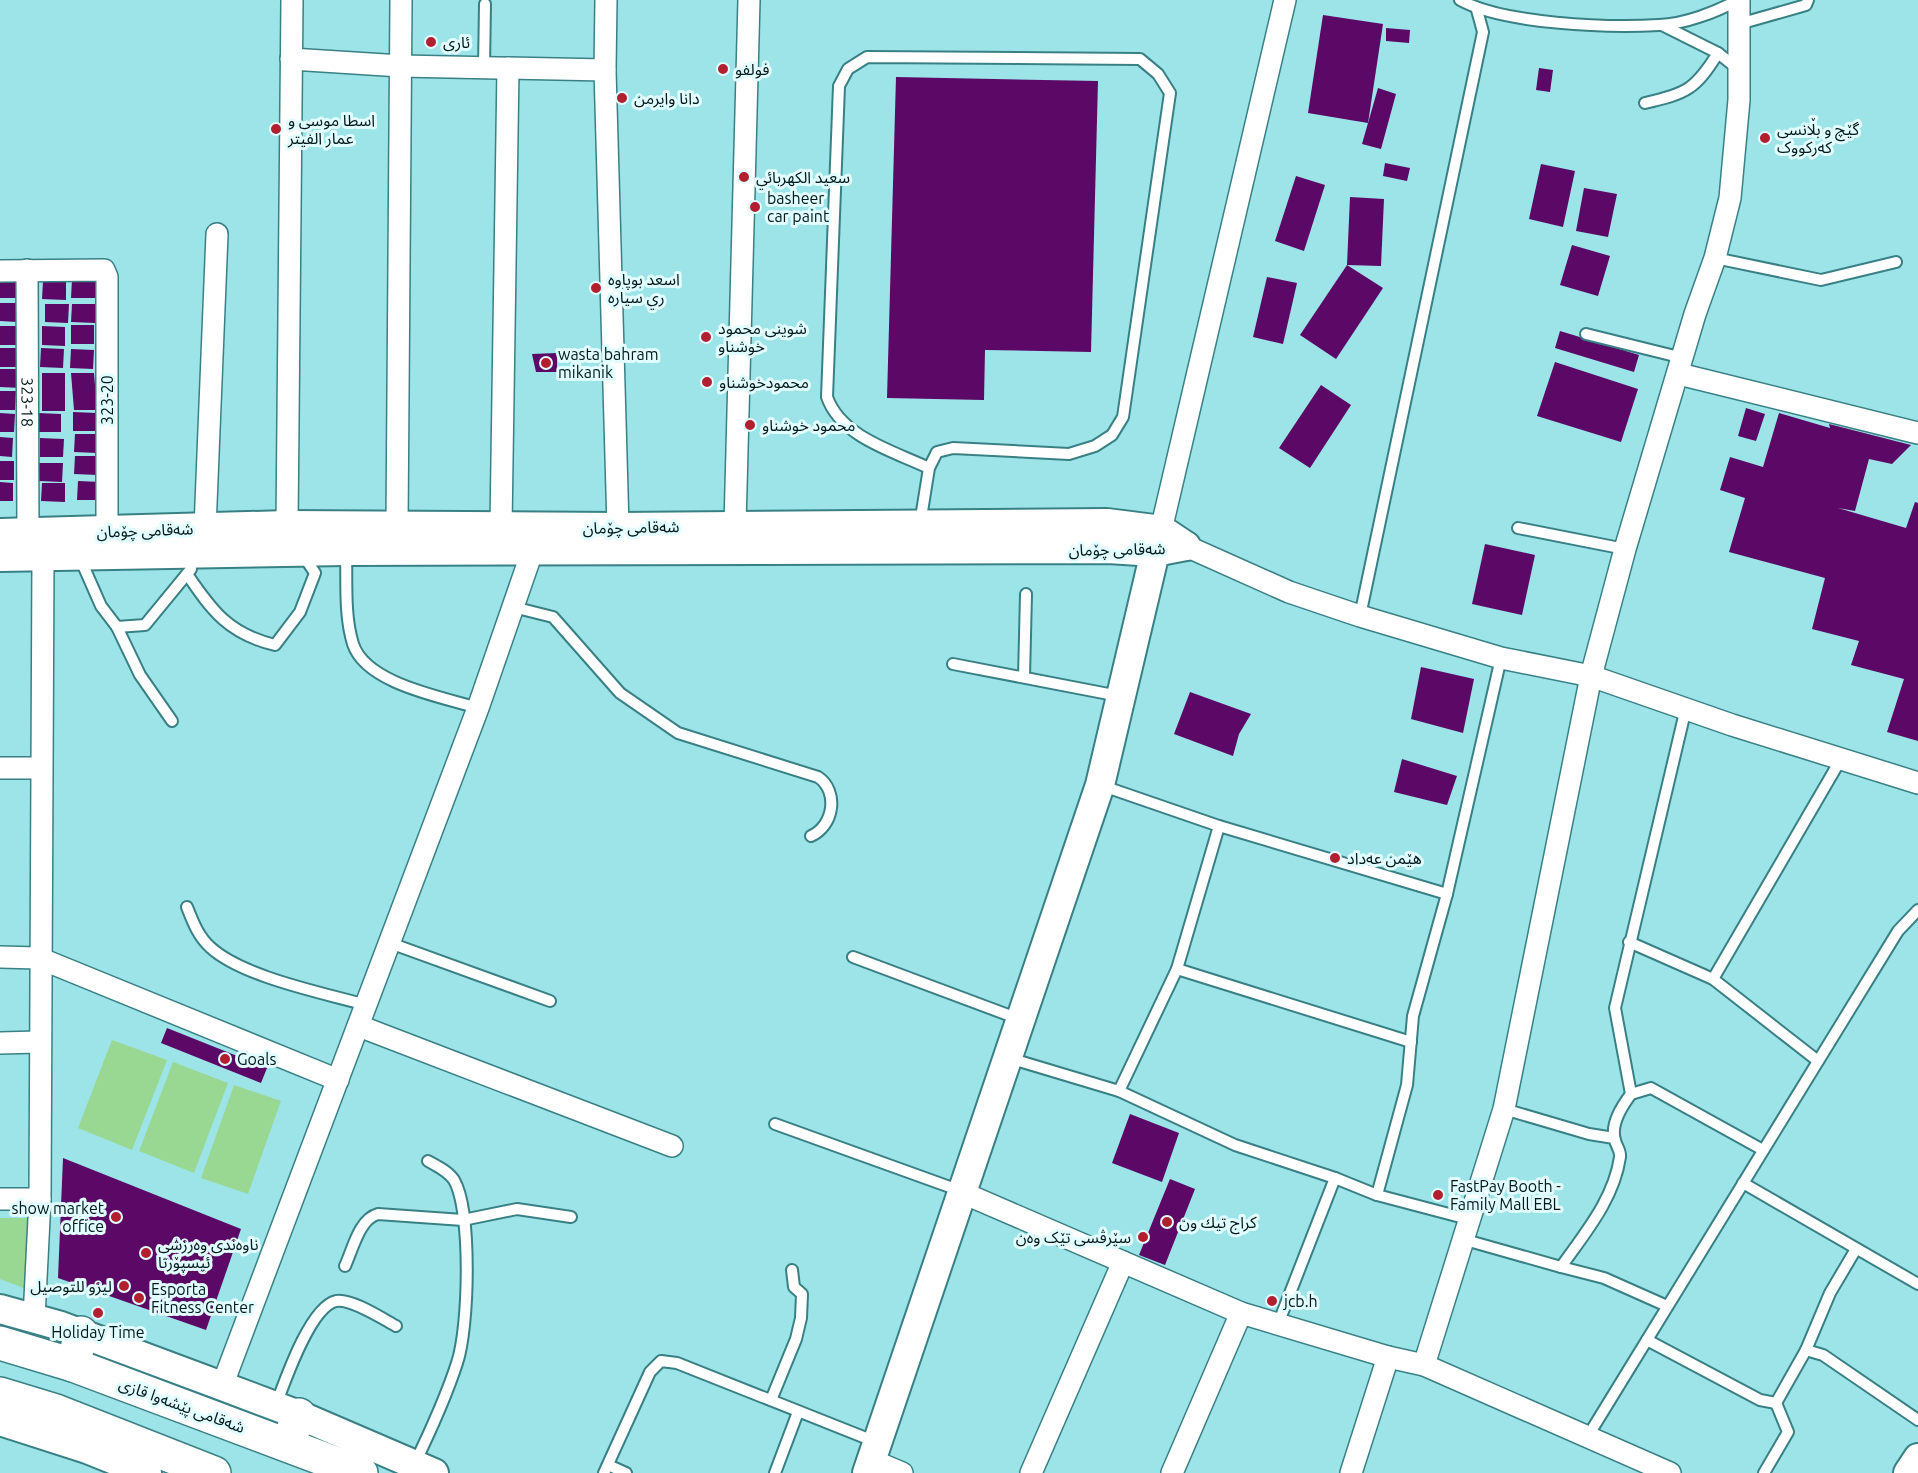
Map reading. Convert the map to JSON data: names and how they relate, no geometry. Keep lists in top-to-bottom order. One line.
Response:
{"streets":{"highway":["شەقامی پێشەوا قازی"],"street":["323-20","323-18","شەقامی چۆمان"]},"crossings":[["323-20","323-18"],["323-20","شەقامی چۆمان"],["323-18","شەقامی چۆمان"]],"places":["ئارى","فولفو","دانا وایرمن","اسطا موسى و عمار الفيتر","گێچ و بڵانسی کەرکووک","سعيد الكهربائي","basheer car paint","اسعد بوپاوه ري سياره","شوينى محمود خوشناو","wasta bahram mikanik","محمودخوشناو","محمود خوشناو","هێمن عەداد","Goals","FastPay Booth - Family Mall EBL","show market office","كراج تيك ون","سێرڤسی تێک وەن","ناوەندی وەرزشی ئیسپۆرتا","ليزو للتوصيل","Esporta Fitness Center","jcb.h","Holiday Time"]}
